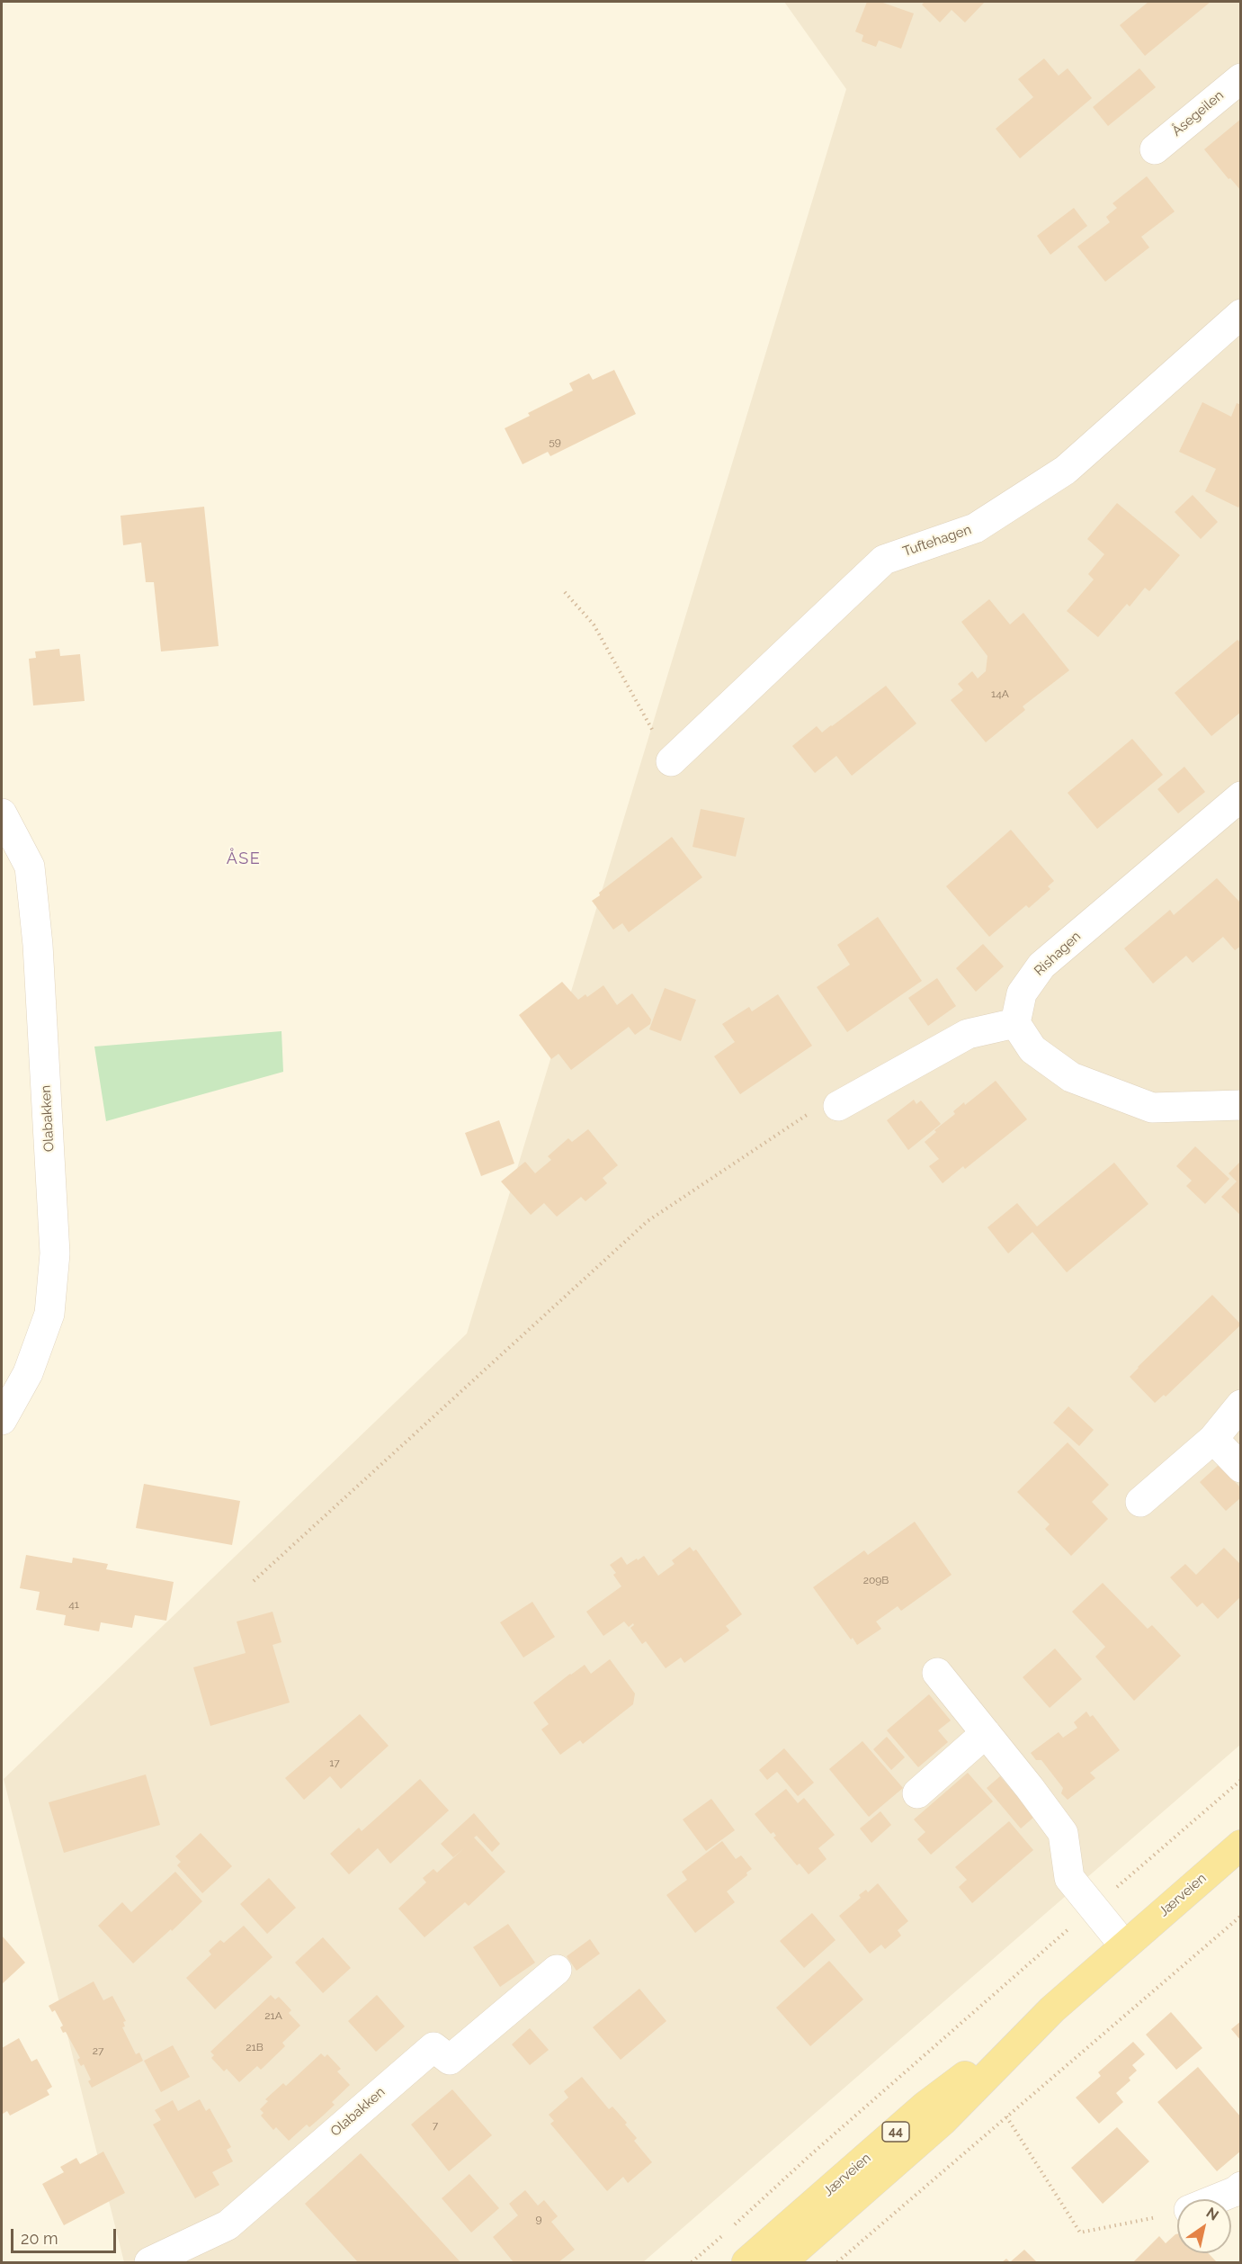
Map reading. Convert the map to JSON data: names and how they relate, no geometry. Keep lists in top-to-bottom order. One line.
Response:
{"streets":{"main road":["Jærveien","44"],"street":["Åsegeilen","Tuftehagen","Rishagen","Olabakken"]},"districts":["ÅSE"],"house_numbers":["59","14A","209B","41","17","21A","21B","27","7","9"],"scale_bar":"20 m","north":"top right"}
